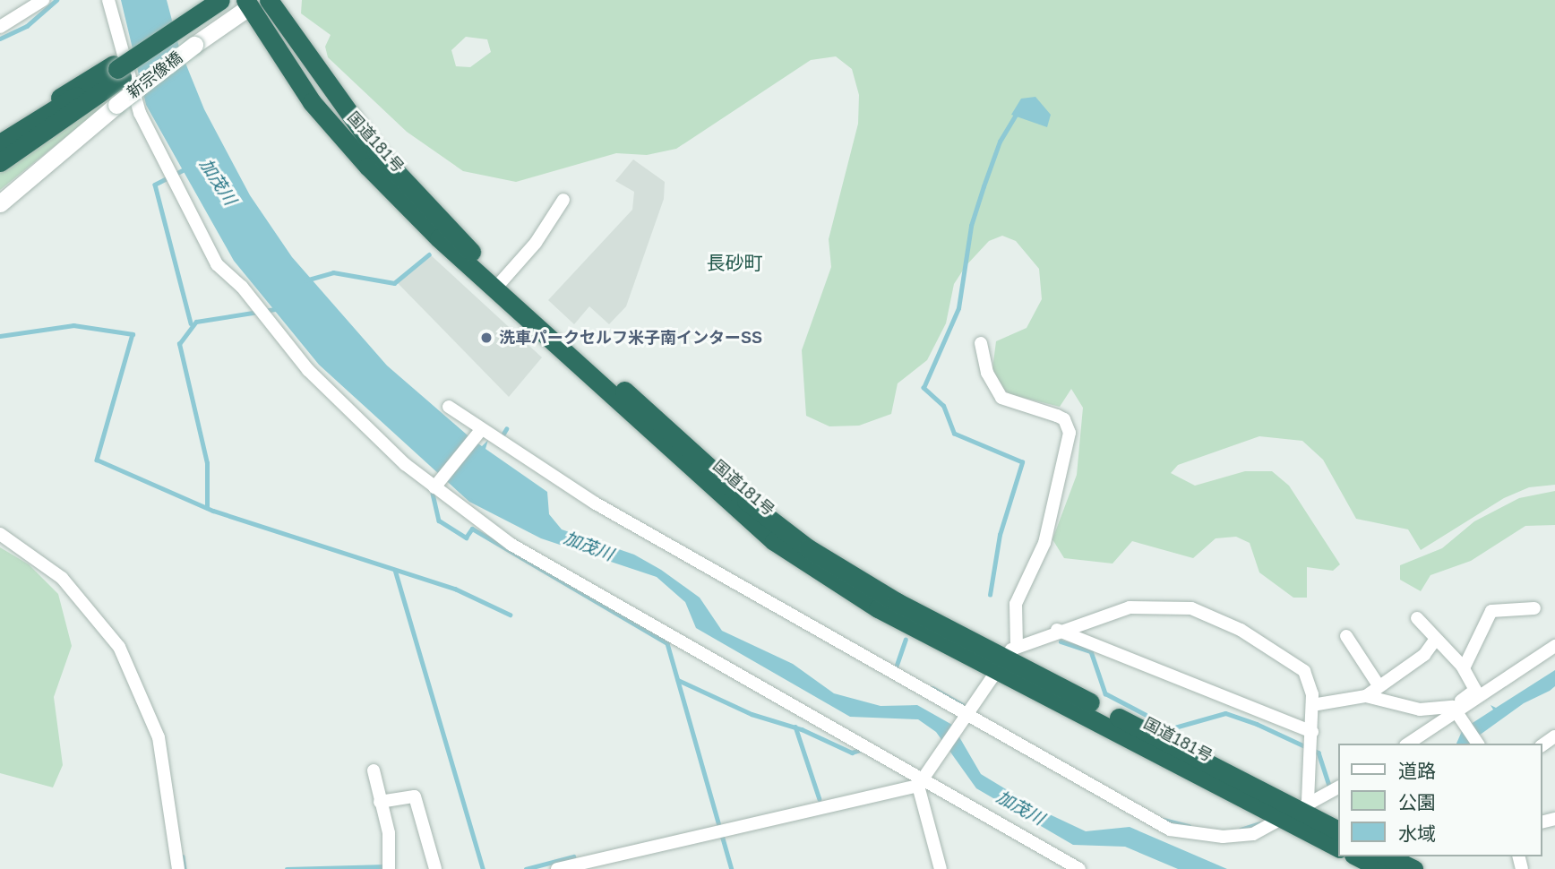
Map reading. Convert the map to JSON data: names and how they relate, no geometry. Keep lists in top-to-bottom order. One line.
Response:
{"streets":{"highway":["国道181号"],"street":["新宗像橋"]},"crossings":[["新宗像橋","国道181号"]],"districts":["長砂町"],"water":["加茂川"],"places":["洗車パークセルフ米子南インターSS"],"legend":["道路","公園","水域"]}
